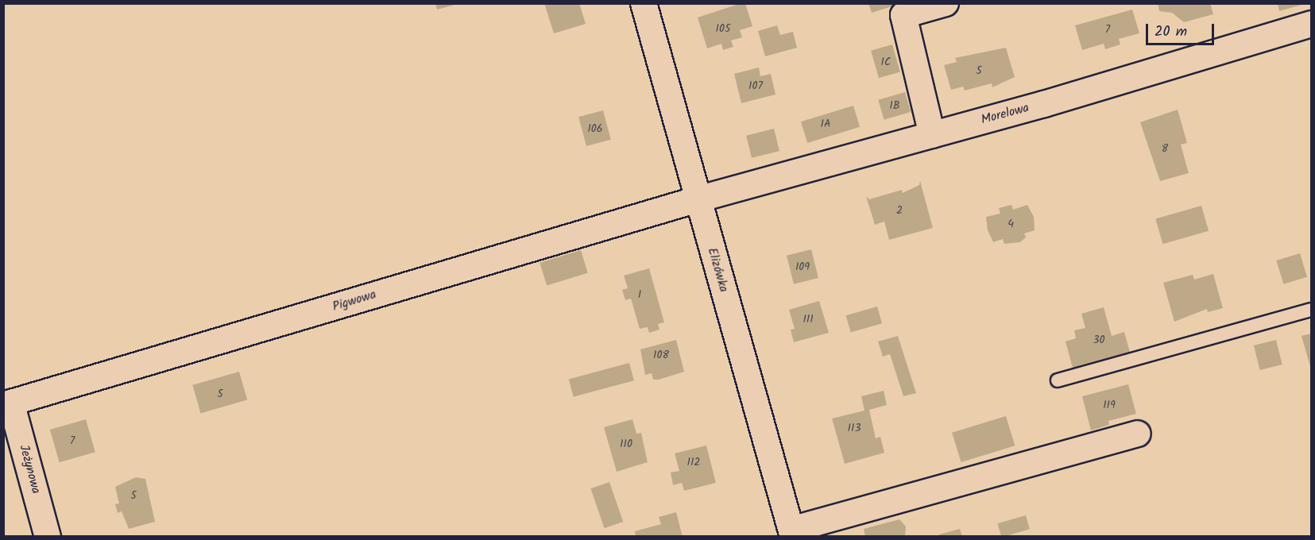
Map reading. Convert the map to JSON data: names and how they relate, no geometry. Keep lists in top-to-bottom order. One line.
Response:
{"streets":{"street":["Morelowa","Elizówka","Pigwowa","Jeżynowa"]},"crossings":[["Morelowa","Elizówka"],["Morelowa","Pigwowa"],["Elizówka","Pigwowa"],["Pigwowa","Jeżynowa"]],"house_numbers":["105","7","1C","5","107","1B","1A","106","8","2","4","109","1","111","30","108","5","119","113","7","110","112","5"],"scale_bar":"20 m"}
